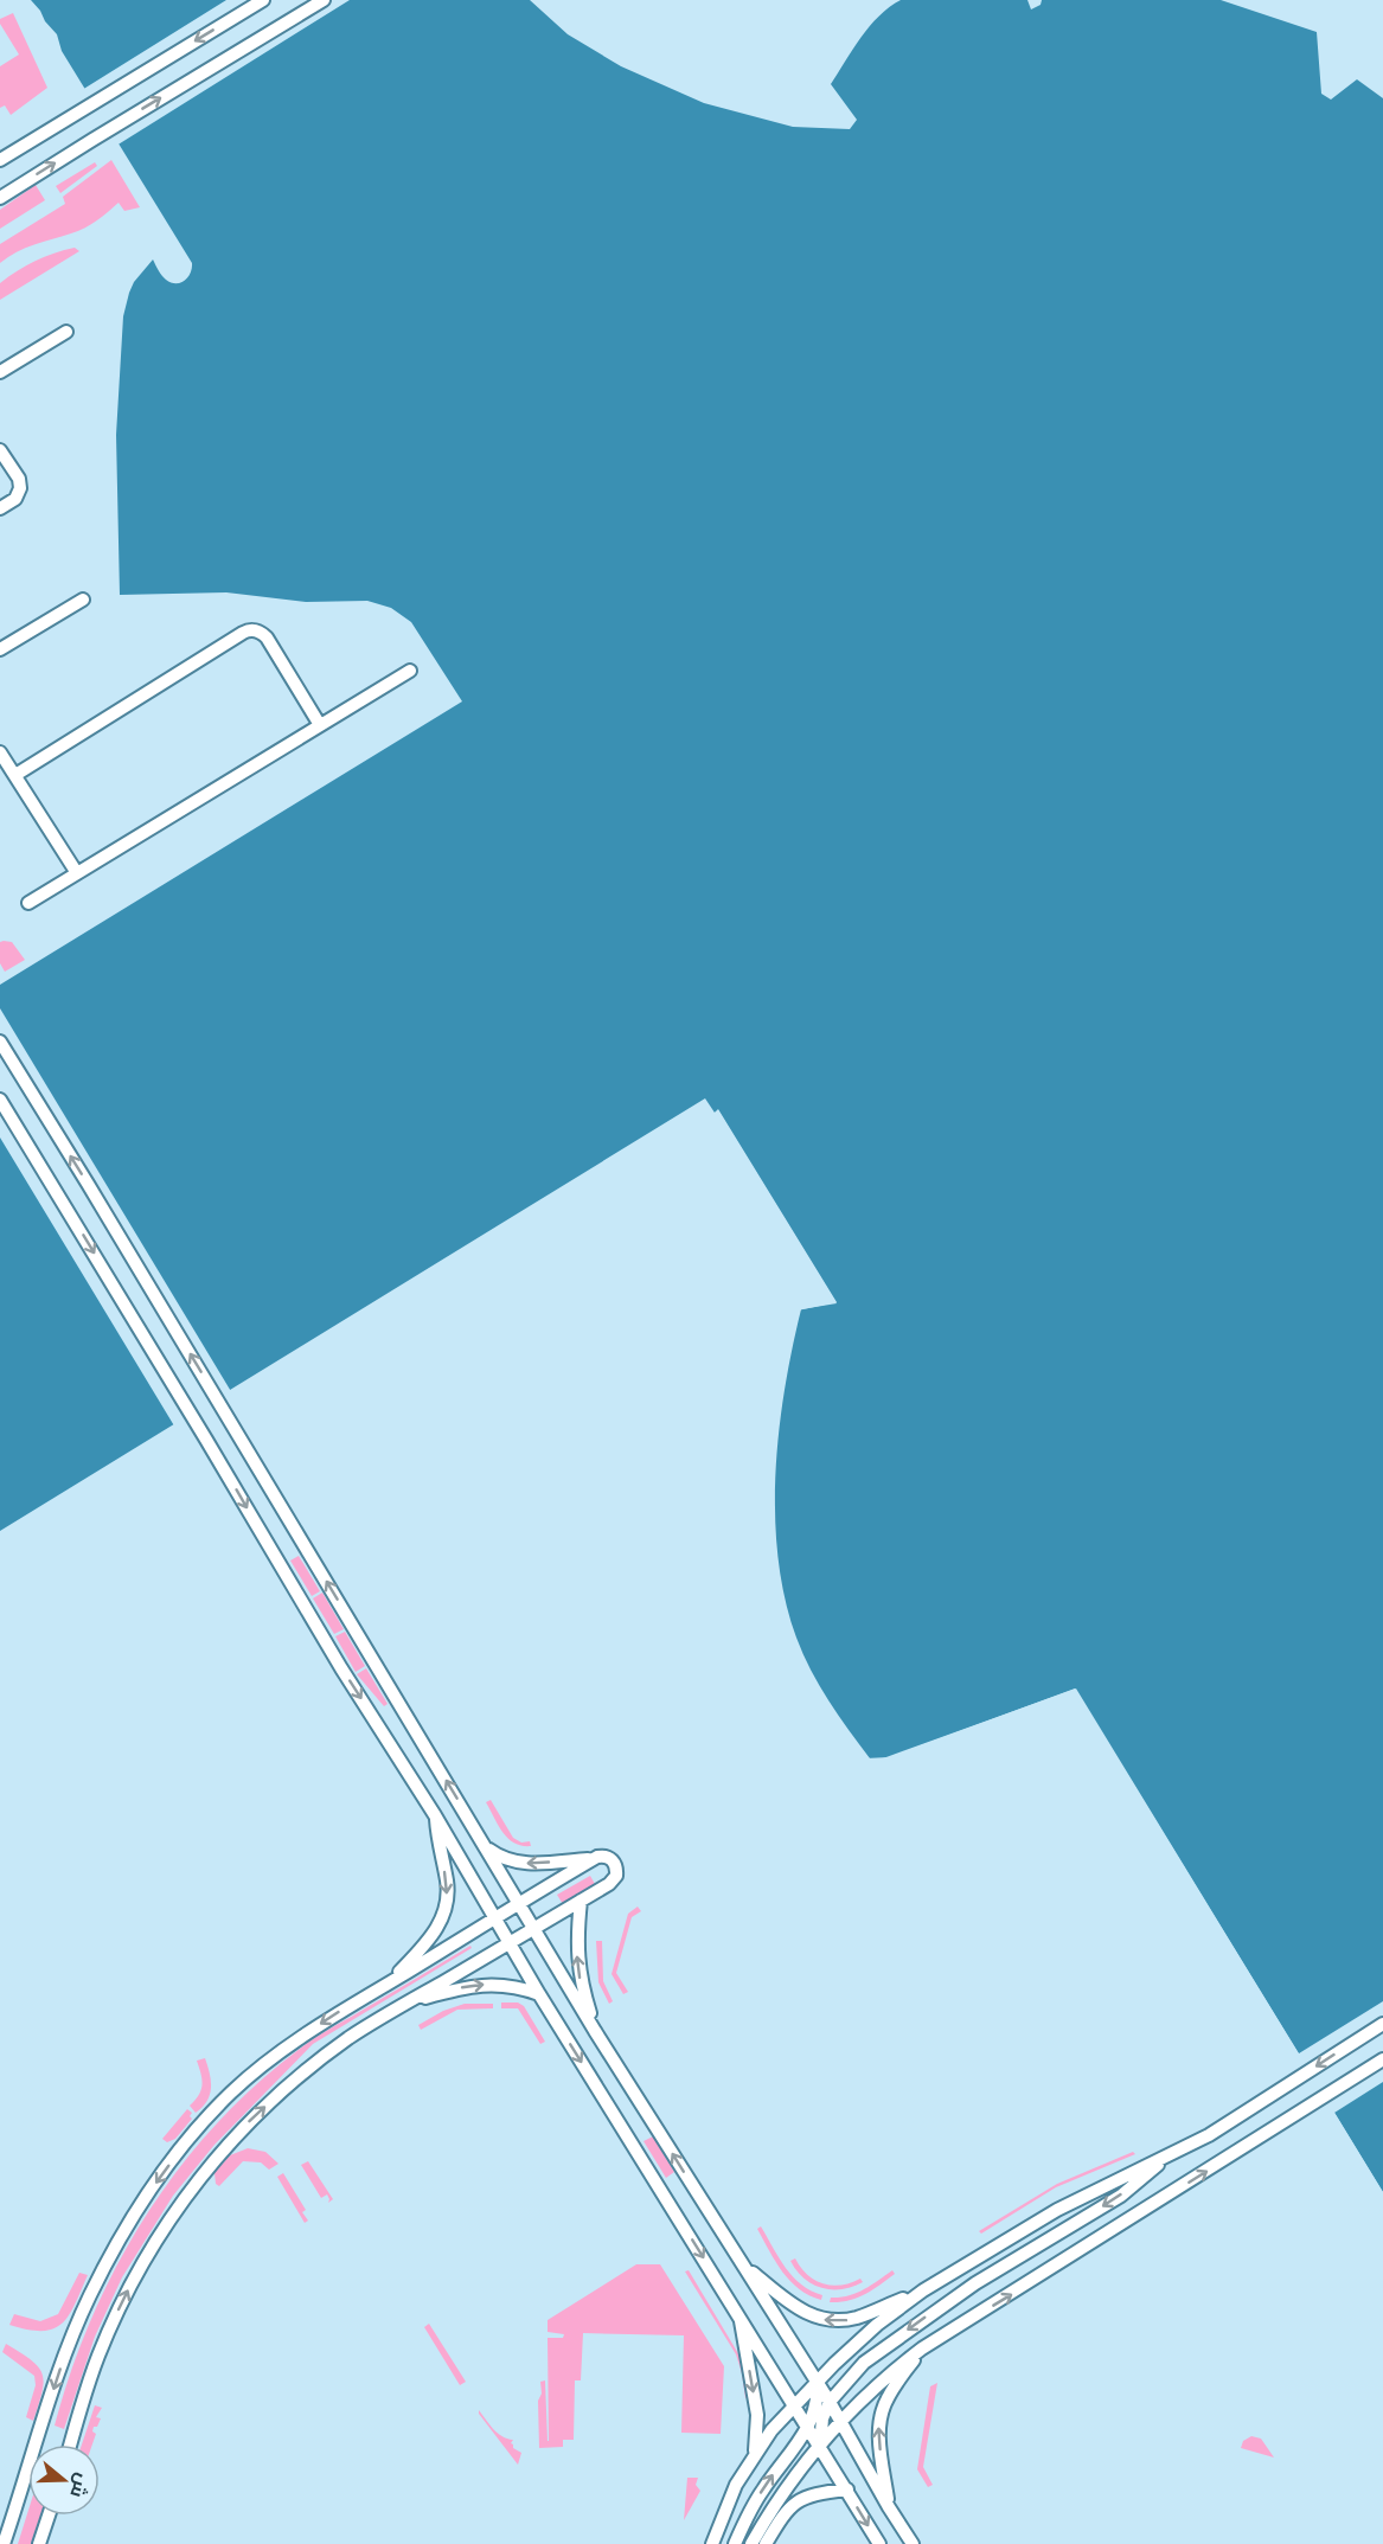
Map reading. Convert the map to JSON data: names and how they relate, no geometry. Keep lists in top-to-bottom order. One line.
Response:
{"north":"right"}
